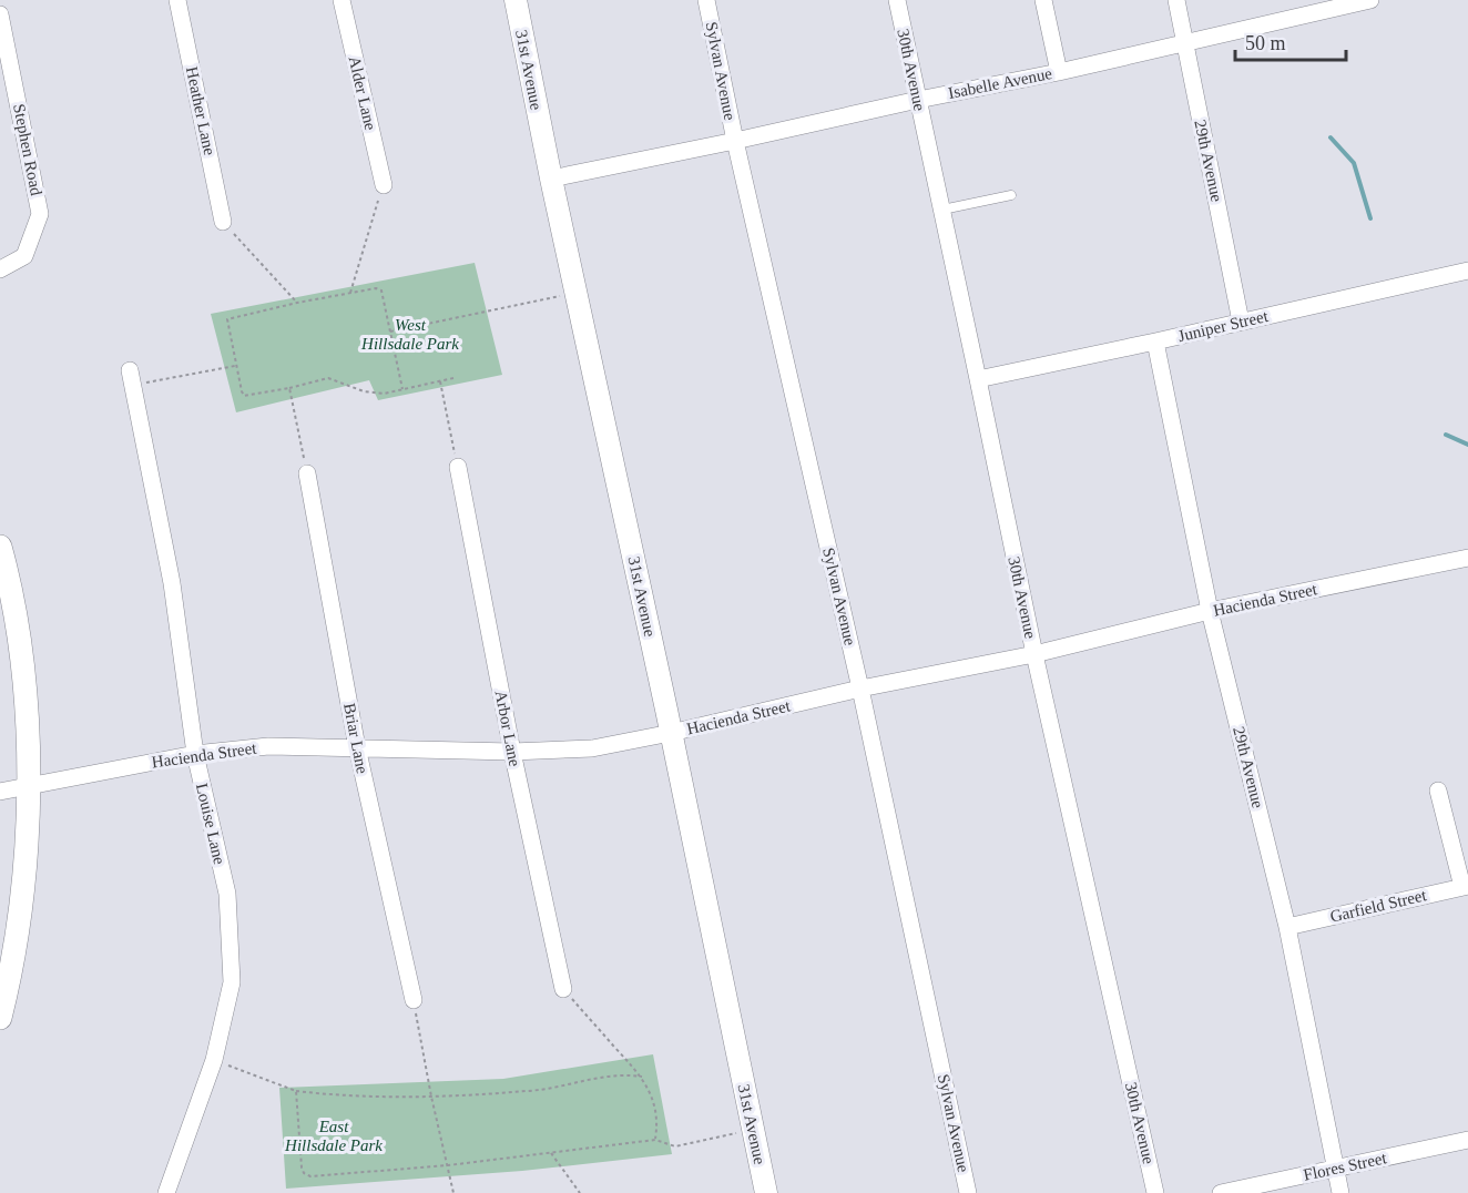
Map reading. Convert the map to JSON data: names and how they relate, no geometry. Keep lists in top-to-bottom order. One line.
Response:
{"streets":{"street":["31st Avenue","30th Avenue","Sylvan Avenue","Isabelle Avenue","Alder Lane","Heather Lane","Stephen Road","29th Avenue","Juniper Street","Hacienda Street","Arbor Lane","Briar Lane","Louise Lane","Garfield Street","Flores Street"]},"crossings":[["31st Avenue","Isabelle Avenue"],["31st Avenue","Hacienda Street"],["30th Avenue","Isabelle Avenue"],["30th Avenue","Juniper Street"],["30th Avenue","Hacienda Street"],["Sylvan Avenue","Isabelle Avenue"],["Sylvan Avenue","Hacienda Street"],["Isabelle Avenue","29th Avenue"],["29th Avenue","Juniper Street"],["29th Avenue","Hacienda Street"],["29th Avenue","Garfield Street"],["29th Avenue","Flores Street"],["Hacienda Street","Arbor Lane"],["Hacienda Street","Briar Lane"],["Hacienda Street","Louise Lane"]],"parks":["West Hillsdale Park","East Hillsdale Park"],"scale_bar":"50 m"}
